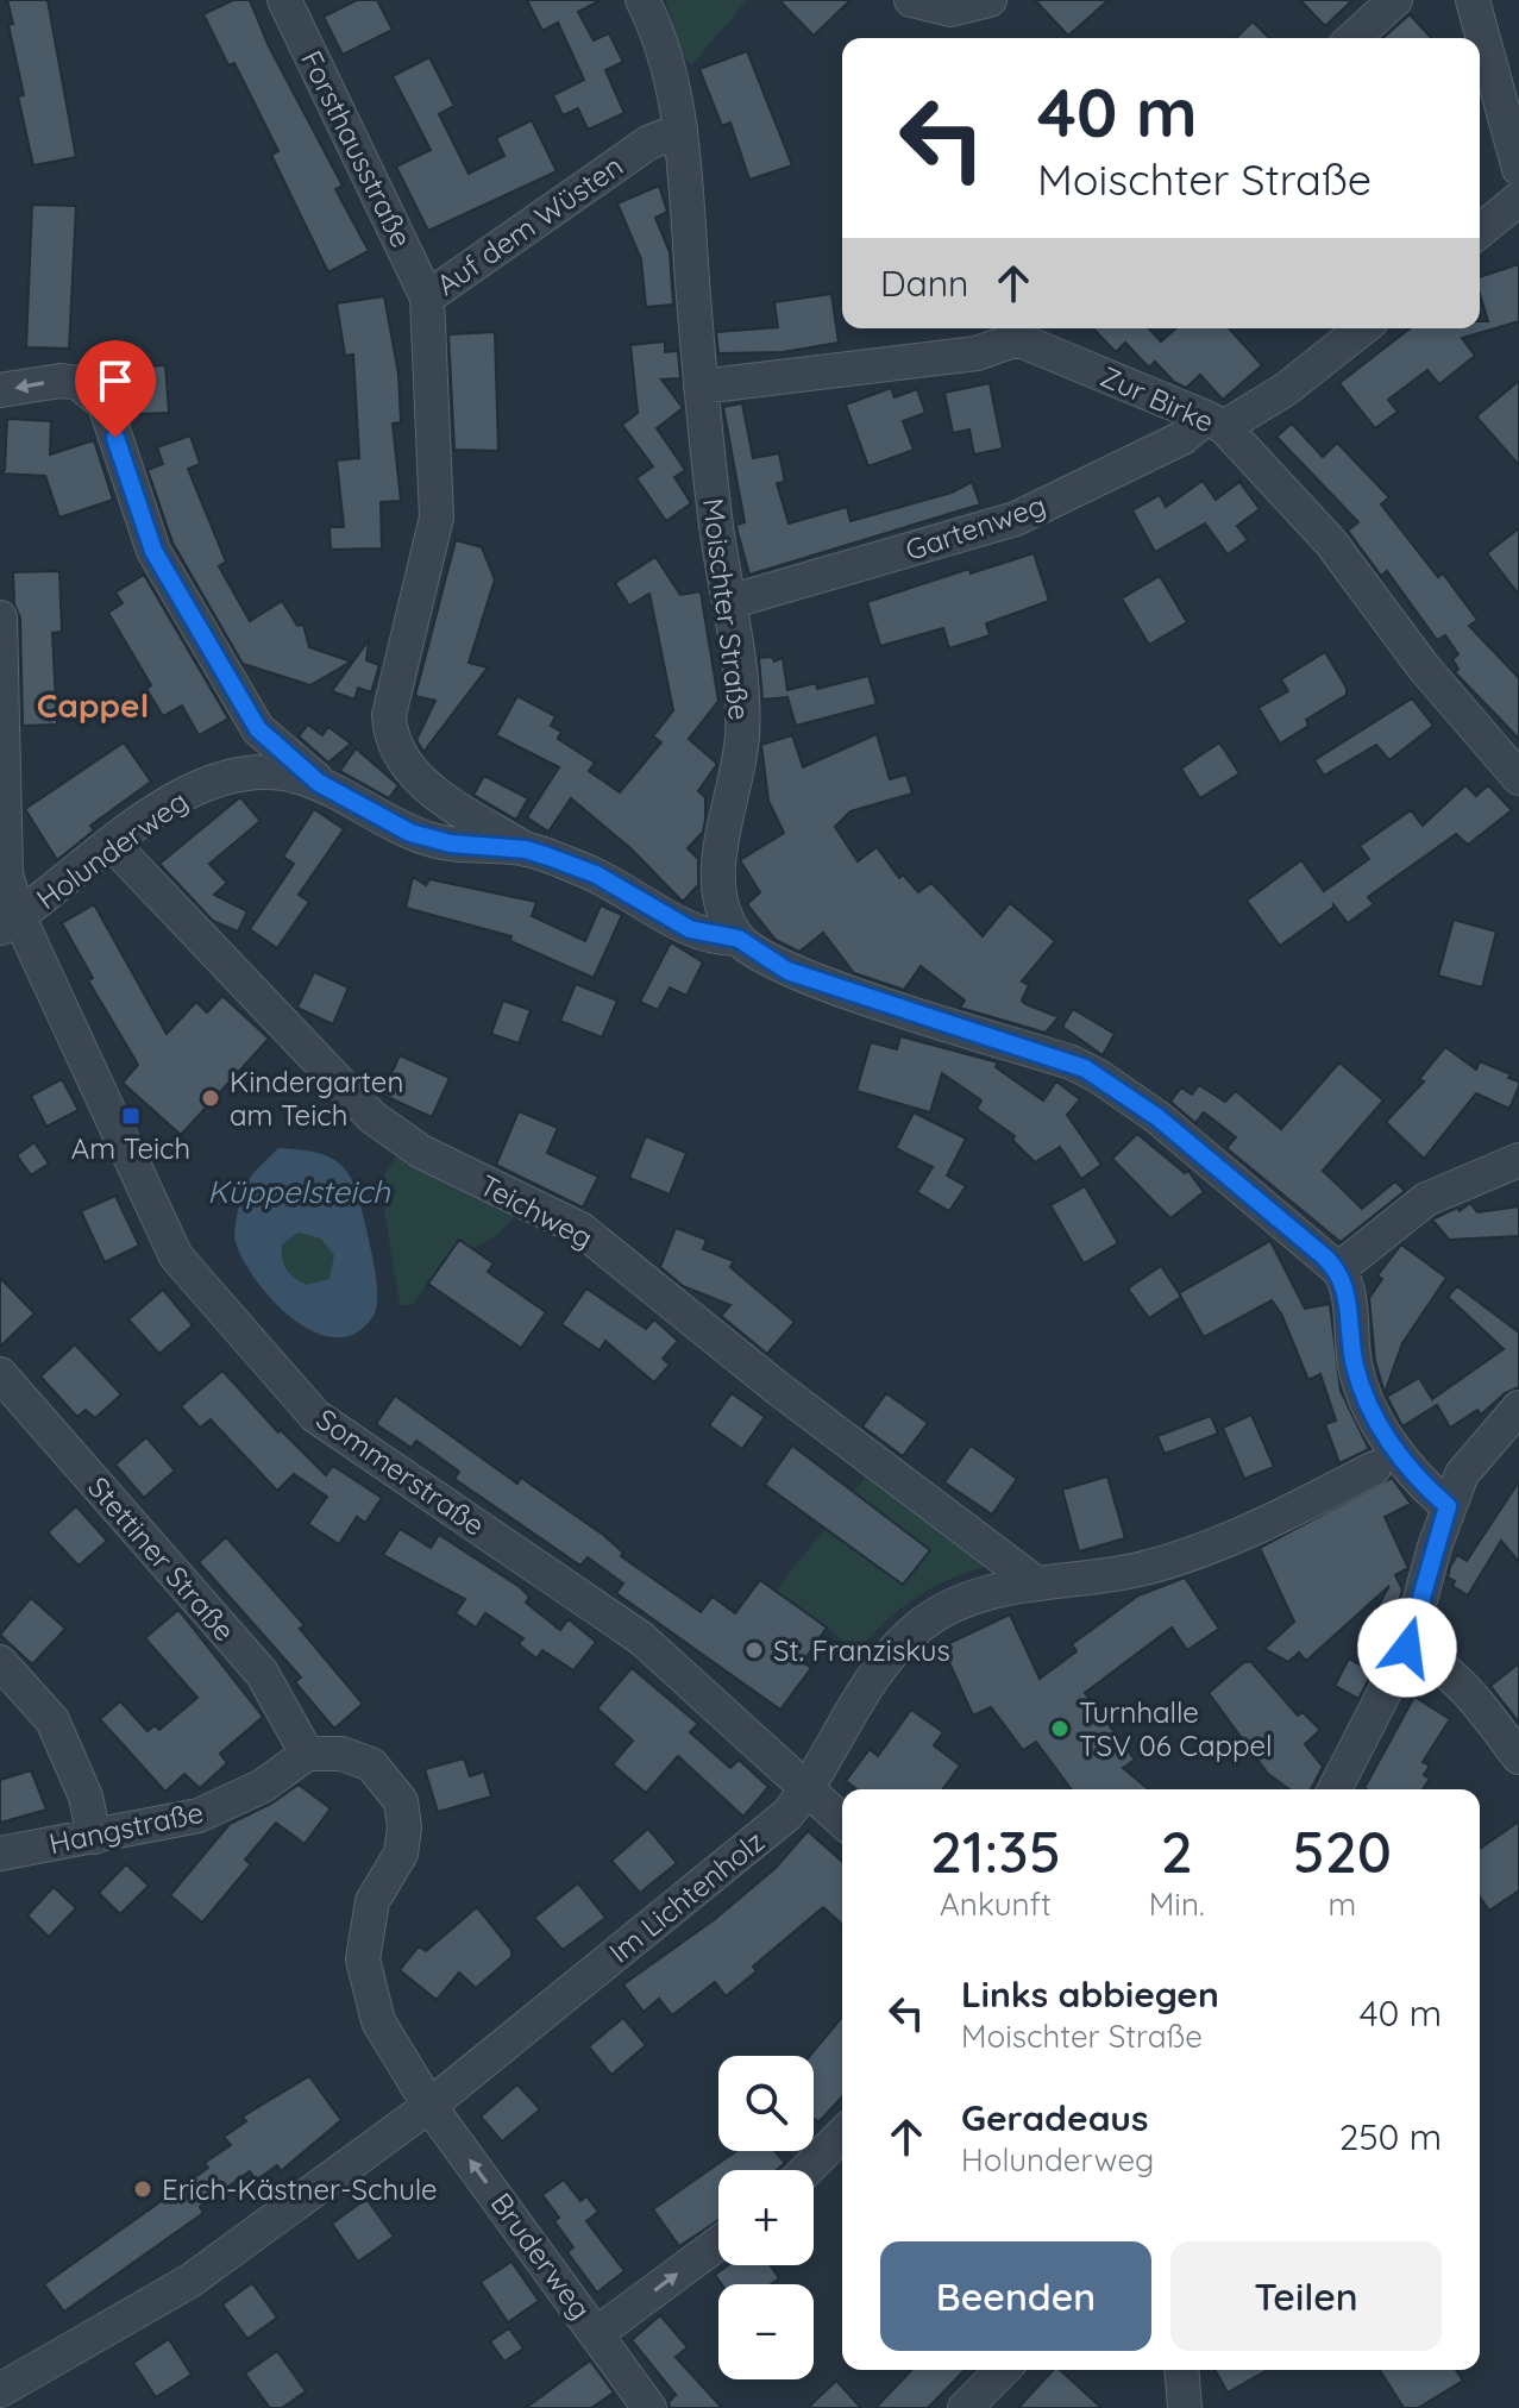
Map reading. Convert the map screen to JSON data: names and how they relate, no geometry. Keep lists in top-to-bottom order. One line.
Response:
{"streets":{"street":["Forsthausstraße","Auf dem Wüsten","Zur Birke","Gartenweg","Moischter Straße","Holunderweg","Teichweg","Sommerstraße","Stettiner Straße","Hangstraße","Im Lichtenholz","Bruderweg"]},"crossings":[["Forsthausstraße","Auf dem Wüsten"],["Auf dem Wüsten","Moischter Straße"],["Auf dem Wüsten","Holunderweg"],["Zur Birke","Gartenweg"],["Zur Birke","Moischter Straße"],["Gartenweg","Moischter Straße"],["Moischter Straße","Holunderweg"],["Holunderweg","Teichweg"],["Holunderweg","Sommerstraße"],["Teichweg","Im Lichtenholz"],["Sommerstraße","Im Lichtenholz"],["Stettiner Straße","Hangstraße"],["Im Lichtenholz","Bruderweg"]],"one_way":["Bruderweg"],"districts":["Cappel"],"water":["Küppelsteich"],"places":{"other":["Kindergarten am Teich","St. Franziskus","Turnhalle TSV 06 Cappel","Erich-Kästner-Schule"],"transit":["Am Teich"]},"page":{"turn":["40 m","Moischter Straße"],"then":"Dann","eta":["21:35","Ankunft","2","Min.","520","m"],"list":[{"name":"Links abbiegen","note":"Moischter Straße","value":"40 m"},{"name":"Geradeaus","note":"Holunderweg","value":"250 m"}],"map_buttons":["+","−"],"buttons":["Beenden","Teilen"]}}
